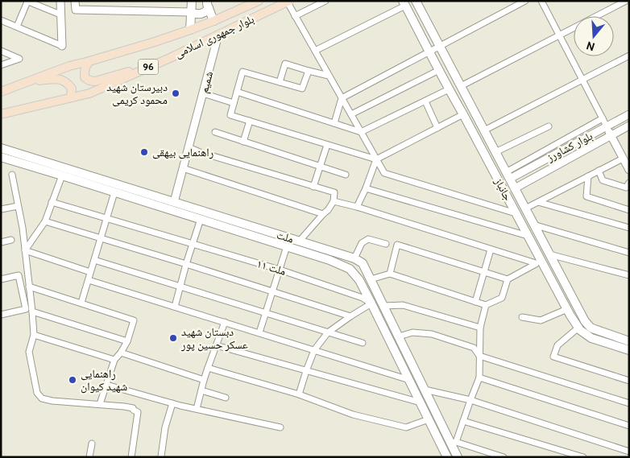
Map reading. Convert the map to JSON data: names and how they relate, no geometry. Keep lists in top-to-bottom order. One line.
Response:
{"streets":{"main road":["بلوار جمهوری اسلامی","96","جانباز","ملت"],"street":["شمیم","بلوار کشاورز","ملت ۱۱"]},"crossings":[["بلوار جمهوری اسلامی","شمیم"],["شمیم","ملت"],["بلوار کشاورز","جانباز"],["ملت","ملت ۱۱"]],"places":["دبیرستان شهید محمود کریمی","راهنمایی بیهقی","دبستان شهید عسکر حسین پور","راهنمایی شهید کیوان"],"north":"bottom"}
